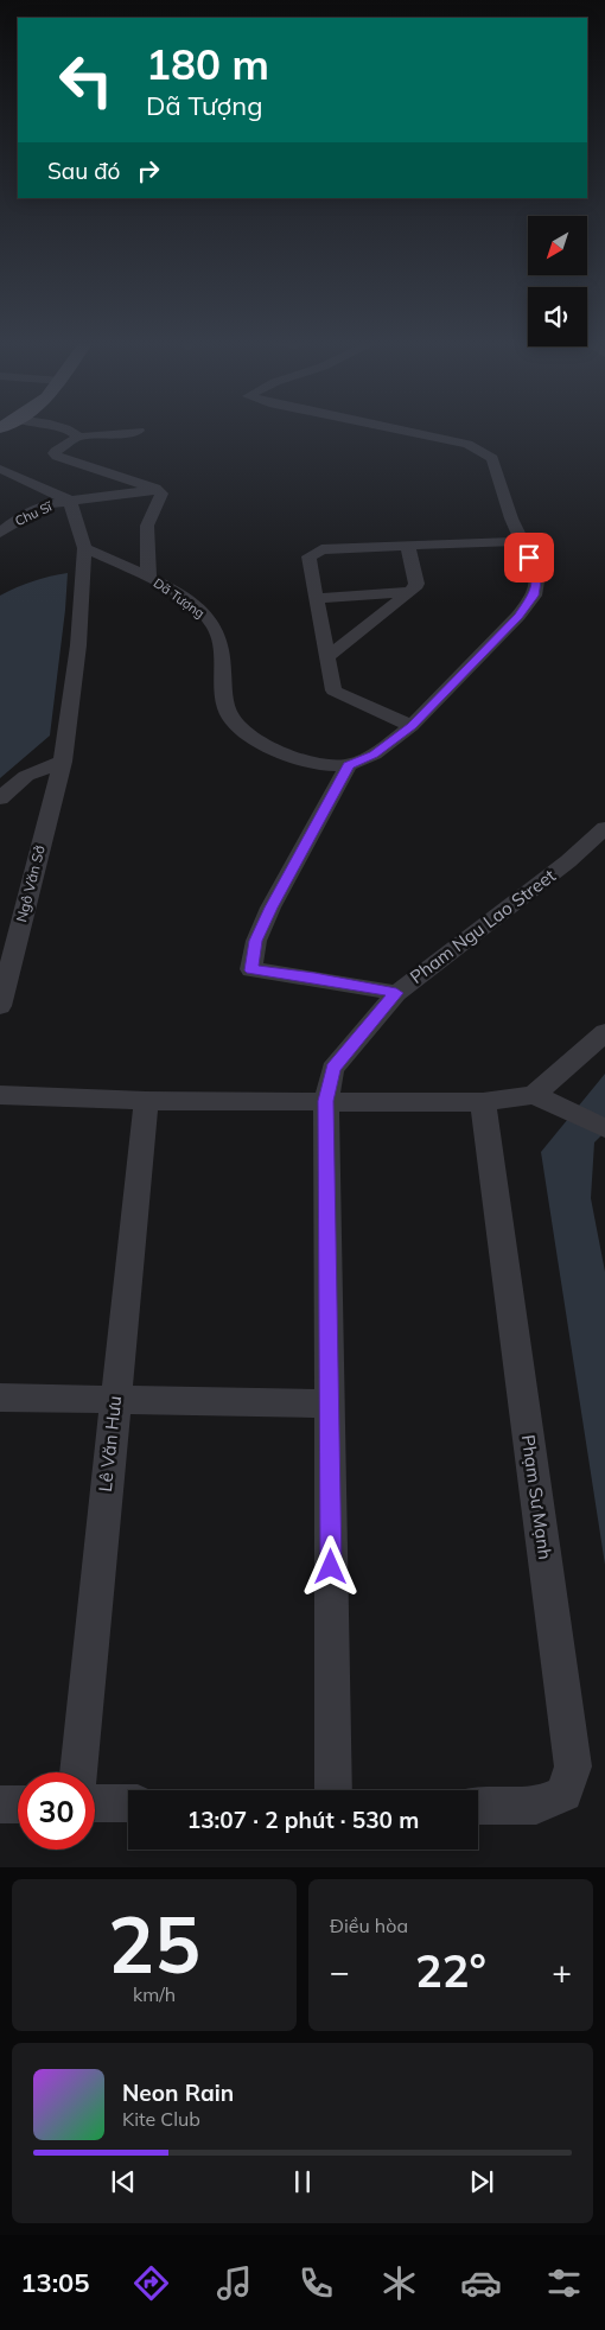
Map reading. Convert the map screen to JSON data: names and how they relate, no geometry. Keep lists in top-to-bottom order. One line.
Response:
{"streets":{"street":["Chu Sĩ","Dã Tượng","Ngô Văn Sở","Pham Ngu Lao Street","Lê Văn Hưu","Phạm Sư Mạnh"]},"crossings":[["Dã Tượng","Ngô Văn Sở"]],"north":"bottom left","page":{"turn":["180 m","Dã Tượng"],"then":"Sau đó","limit":"30","trip":"13:07 · 2 phút · 530 m","tile":[["25","km/h"],"Điều hòa"],"heat":["−","22°","+"],"song":["Neon Rain","Kite Club"],"tabs":"13:05"}}
